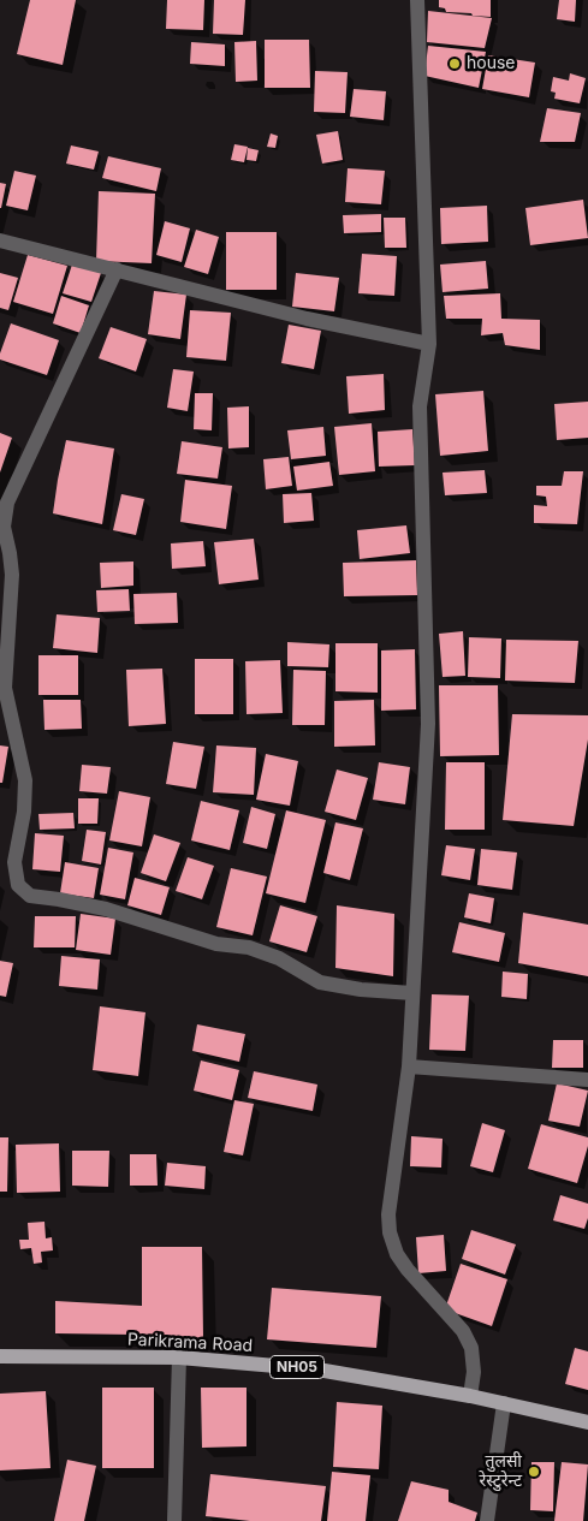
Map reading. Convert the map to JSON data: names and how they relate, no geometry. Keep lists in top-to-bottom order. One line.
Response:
{"streets":{"main road":["Parikrama Road","NH05"]},"places":["house","तुलसी रेस्टुरेन्ट"]}
